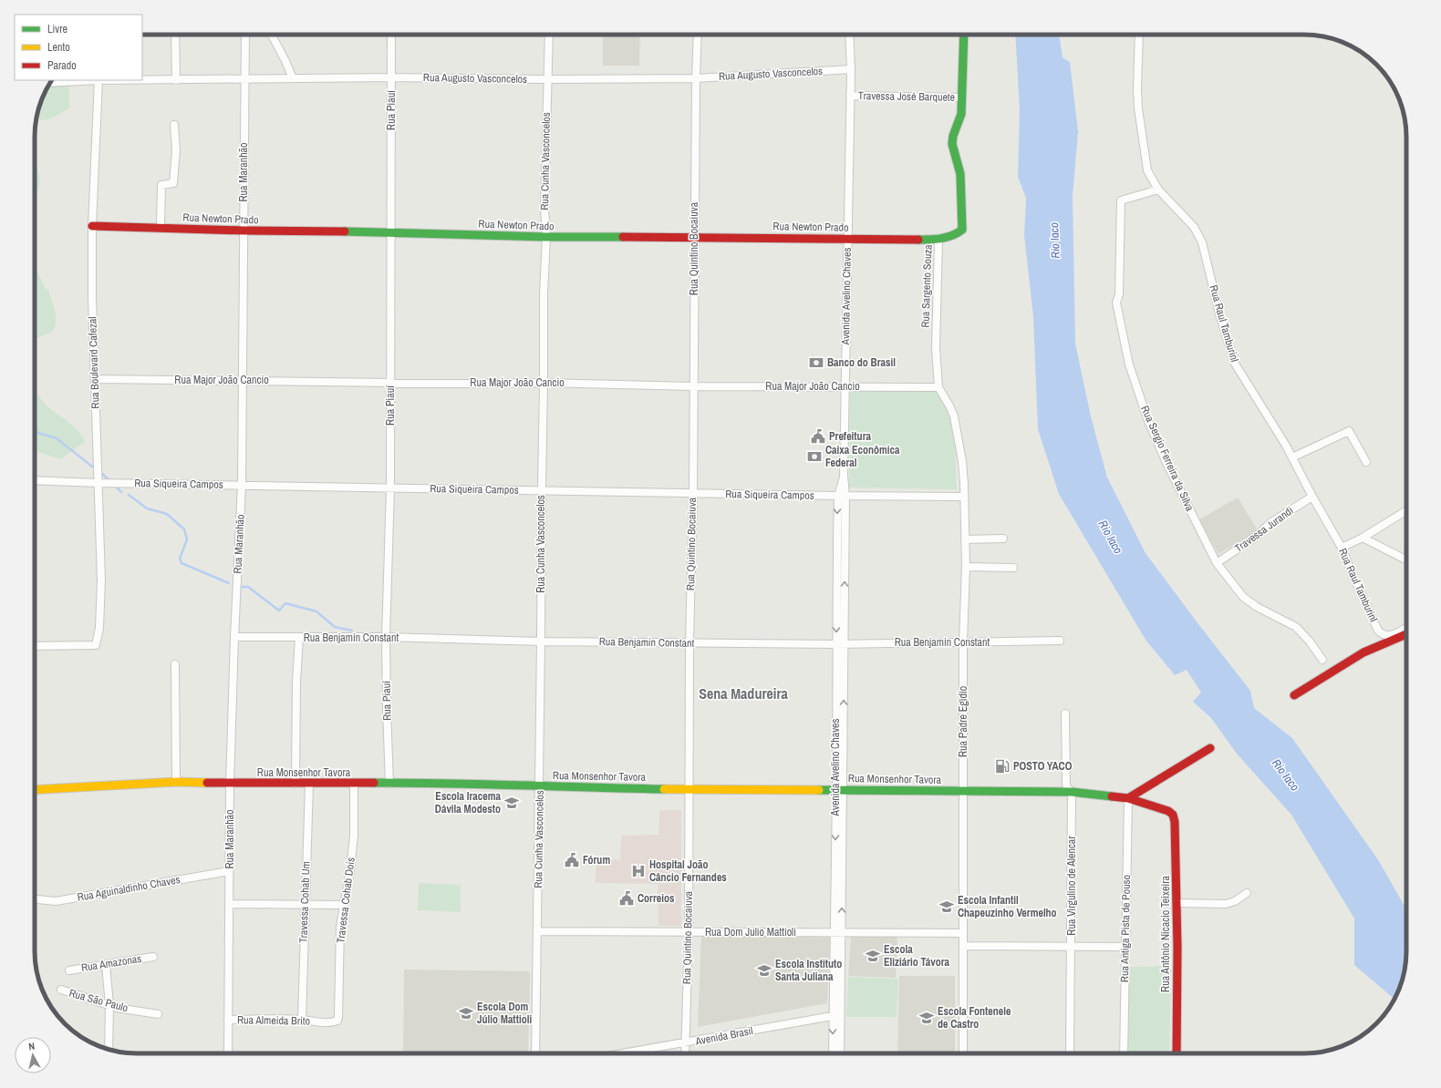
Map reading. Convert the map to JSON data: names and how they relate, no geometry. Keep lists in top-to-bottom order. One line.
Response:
{"streets":{"street":["Rua Augusto Vasconcelos","Travessa José Barquete","Rua Piauí","Rua Cunha Vasconcelos","Rua Maranhão","Rua Newton Prado","Rua Quintino Bocaiuva","Rua Sargento Souza","Avenida Avelino Chaves","Rua Raul Tamburinl","Rua Boulevard Cafezal","Rua Major João Cancio","Rua Sergio Ferreira da Silva","Rua Siqueira Campos","Travessa Jurandi","Rua Benjamin Constant","Rua Padre Egidio","Rua Monsenhor Tavora","Rua Virgulino de Alencar","Rua Aguinaldinho Chaves","Travessa Cohab Dois","Travessa Cohab Um","Rua Antiga Pista de Pouso","Rua Dom Julio Mattioli","Rua Antônio Nicacio Teixeira","Rua Amazonas","Rua São Paulo","Rua Almeida Brito","Avenida Brasil"]},"crossings":[["Rua Augusto Vasconcelos","Rua Piauí"],["Rua Augusto Vasconcelos","Rua Cunha Vasconcelos"],["Rua Augusto Vasconcelos","Rua Maranhão"],["Rua Augusto Vasconcelos","Rua Quintino Bocaiuva"],["Rua Augusto Vasconcelos","Avenida Avelino Chaves"],["Rua Augusto Vasconcelos","Rua Boulevard Cafezal"],["Travessa José Barquete","Rua Sargento Souza"],["Travessa José Barquete","Avenida Avelino Chaves"],["Rua Piauí","Rua Newton Prado"],["Rua Piauí","Rua Major João Cancio"],["Rua Piauí","Rua Siqueira Campos"],["Rua Piauí","Rua Benjamin Constant"],["Rua Piauí","Rua Monsenhor Tavora"],["Rua Cunha Vasconcelos","Rua Newton Prado"],["Rua Cunha Vasconcelos","Rua Major João Cancio"],["Rua Cunha Vasconcelos","Rua Siqueira Campos"],["Rua Cunha Vasconcelos","Rua Benjamin Constant"],["Rua Cunha Vasconcelos","Rua Monsenhor Tavora"],["Rua Cunha Vasconcelos","Rua Dom Julio Mattioli"],["Rua Maranhão","Rua Newton Prado"],["Rua Maranhão","Rua Major João Cancio"],["Rua Maranhão","Rua Siqueira Campos"],["Rua Maranhão","Rua Benjamin Constant"],["Rua Maranhão","Rua Monsenhor Tavora"],["Rua Maranhão","Rua Aguinaldinho Chaves"],["Rua Maranhão","Rua Almeida Brito"],["Rua Newton Prado","Rua Quintino Bocaiuva"],["Rua Newton Prado","Rua Sargento Souza"],["Rua Newton Prado","Avenida Avelino Chaves"],["Rua Newton Prado","Rua Boulevard Cafezal"],["Rua Quintino Bocaiuva","Rua Major João Cancio"],["Rua Quintino Bocaiuva","Rua Siqueira Campos"],["Rua Quintino Bocaiuva","Rua Benjamin Constant"],["Rua Quintino Bocaiuva","Rua Monsenhor Tavora"],["Rua Quintino Bocaiuva","Rua Dom Julio Mattioli"],["Rua Quintino Bocaiuva","Avenida Brasil"],["Rua Sargento Souza","Rua Major João Cancio"],["Rua Sargento Souza","Rua Padre Egidio"],["Avenida Avelino Chaves","Rua Major João Cancio"],["Avenida Avelino Chaves","Rua Siqueira Campos"],["Avenida Avelino Chaves","Rua Benjamin Constant"],["Avenida Avelino Chaves","Rua Monsenhor Tavora"],["Avenida Avelino Chaves","Rua Dom Julio Mattioli"],["Avenida Avelino Chaves","Avenida Brasil"],["Rua Raul Tamburinl","Rua Sergio Ferreira da Silva"],["Rua Raul Tamburinl","Travessa Jurandi"],["Rua Boulevard Cafezal","Rua Major João Cancio"],["Rua Boulevard Cafezal","Rua Siqueira Campos"],["Rua Major João Cancio","Rua Padre Egidio"],["Rua Sergio Ferreira da Silva","Travessa Jurandi"],["Rua Siqueira Campos","Rua Padre Egidio"],["Rua Benjamin Constant","Rua Padre Egidio"],["Rua Padre Egidio","Rua Monsenhor Tavora"],["Rua Padre Egidio","Rua Dom Julio Mattioli"],["Rua Monsenhor Tavora","Rua Virgulino de Alencar"],["Rua Monsenhor Tavora","Travessa Cohab Dois"],["Rua Monsenhor Tavora","Travessa Cohab Um"],["Rua Monsenhor Tavora","Rua Antiga Pista de Pouso"],["Rua Monsenhor Tavora","Rua Antônio Nicacio Teixeira"],["Travessa Cohab Dois","Rua Almeida Brito"],["Travessa Cohab Um","Rua Almeida Brito"]],"districts":["Sena Madureira"],"water":["Rio Iaco"],"places":{"bank":["Banco do Brasil","Caixa Econômica Federal"],"public building":["Prefeitura","Fórum","Correios"],"fuel station":["POSTO YACO"],"school or university":["Escola Iracema Dávila Modesto","Escola Infantil Chapeuzinho Vermelho","Escola Eliziário Távora","Escola Instituto Santa Juliana","Escola Dom Júlio Mattioli","Escola Fontenele de Castro"],"hospital":["Hospital João Câncio Fernandes"]},"legend":["Livre","Lento","Parado"],"north":"top"}
